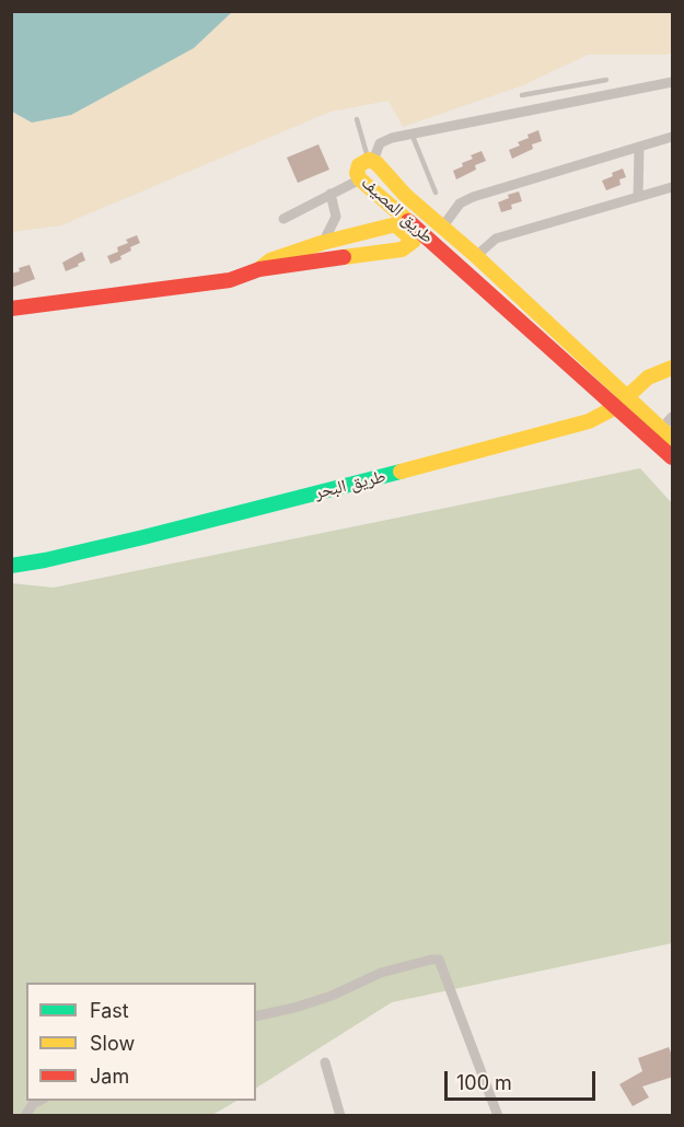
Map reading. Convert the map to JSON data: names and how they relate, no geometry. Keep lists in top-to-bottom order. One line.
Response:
{"streets":{"street":["طريق المصيف","طريق البحر"]},"crossings":[["طريق المصيف","طريق البحر"]],"legend":["Fast","Slow","Jam"],"scale_bar":"100 m"}
